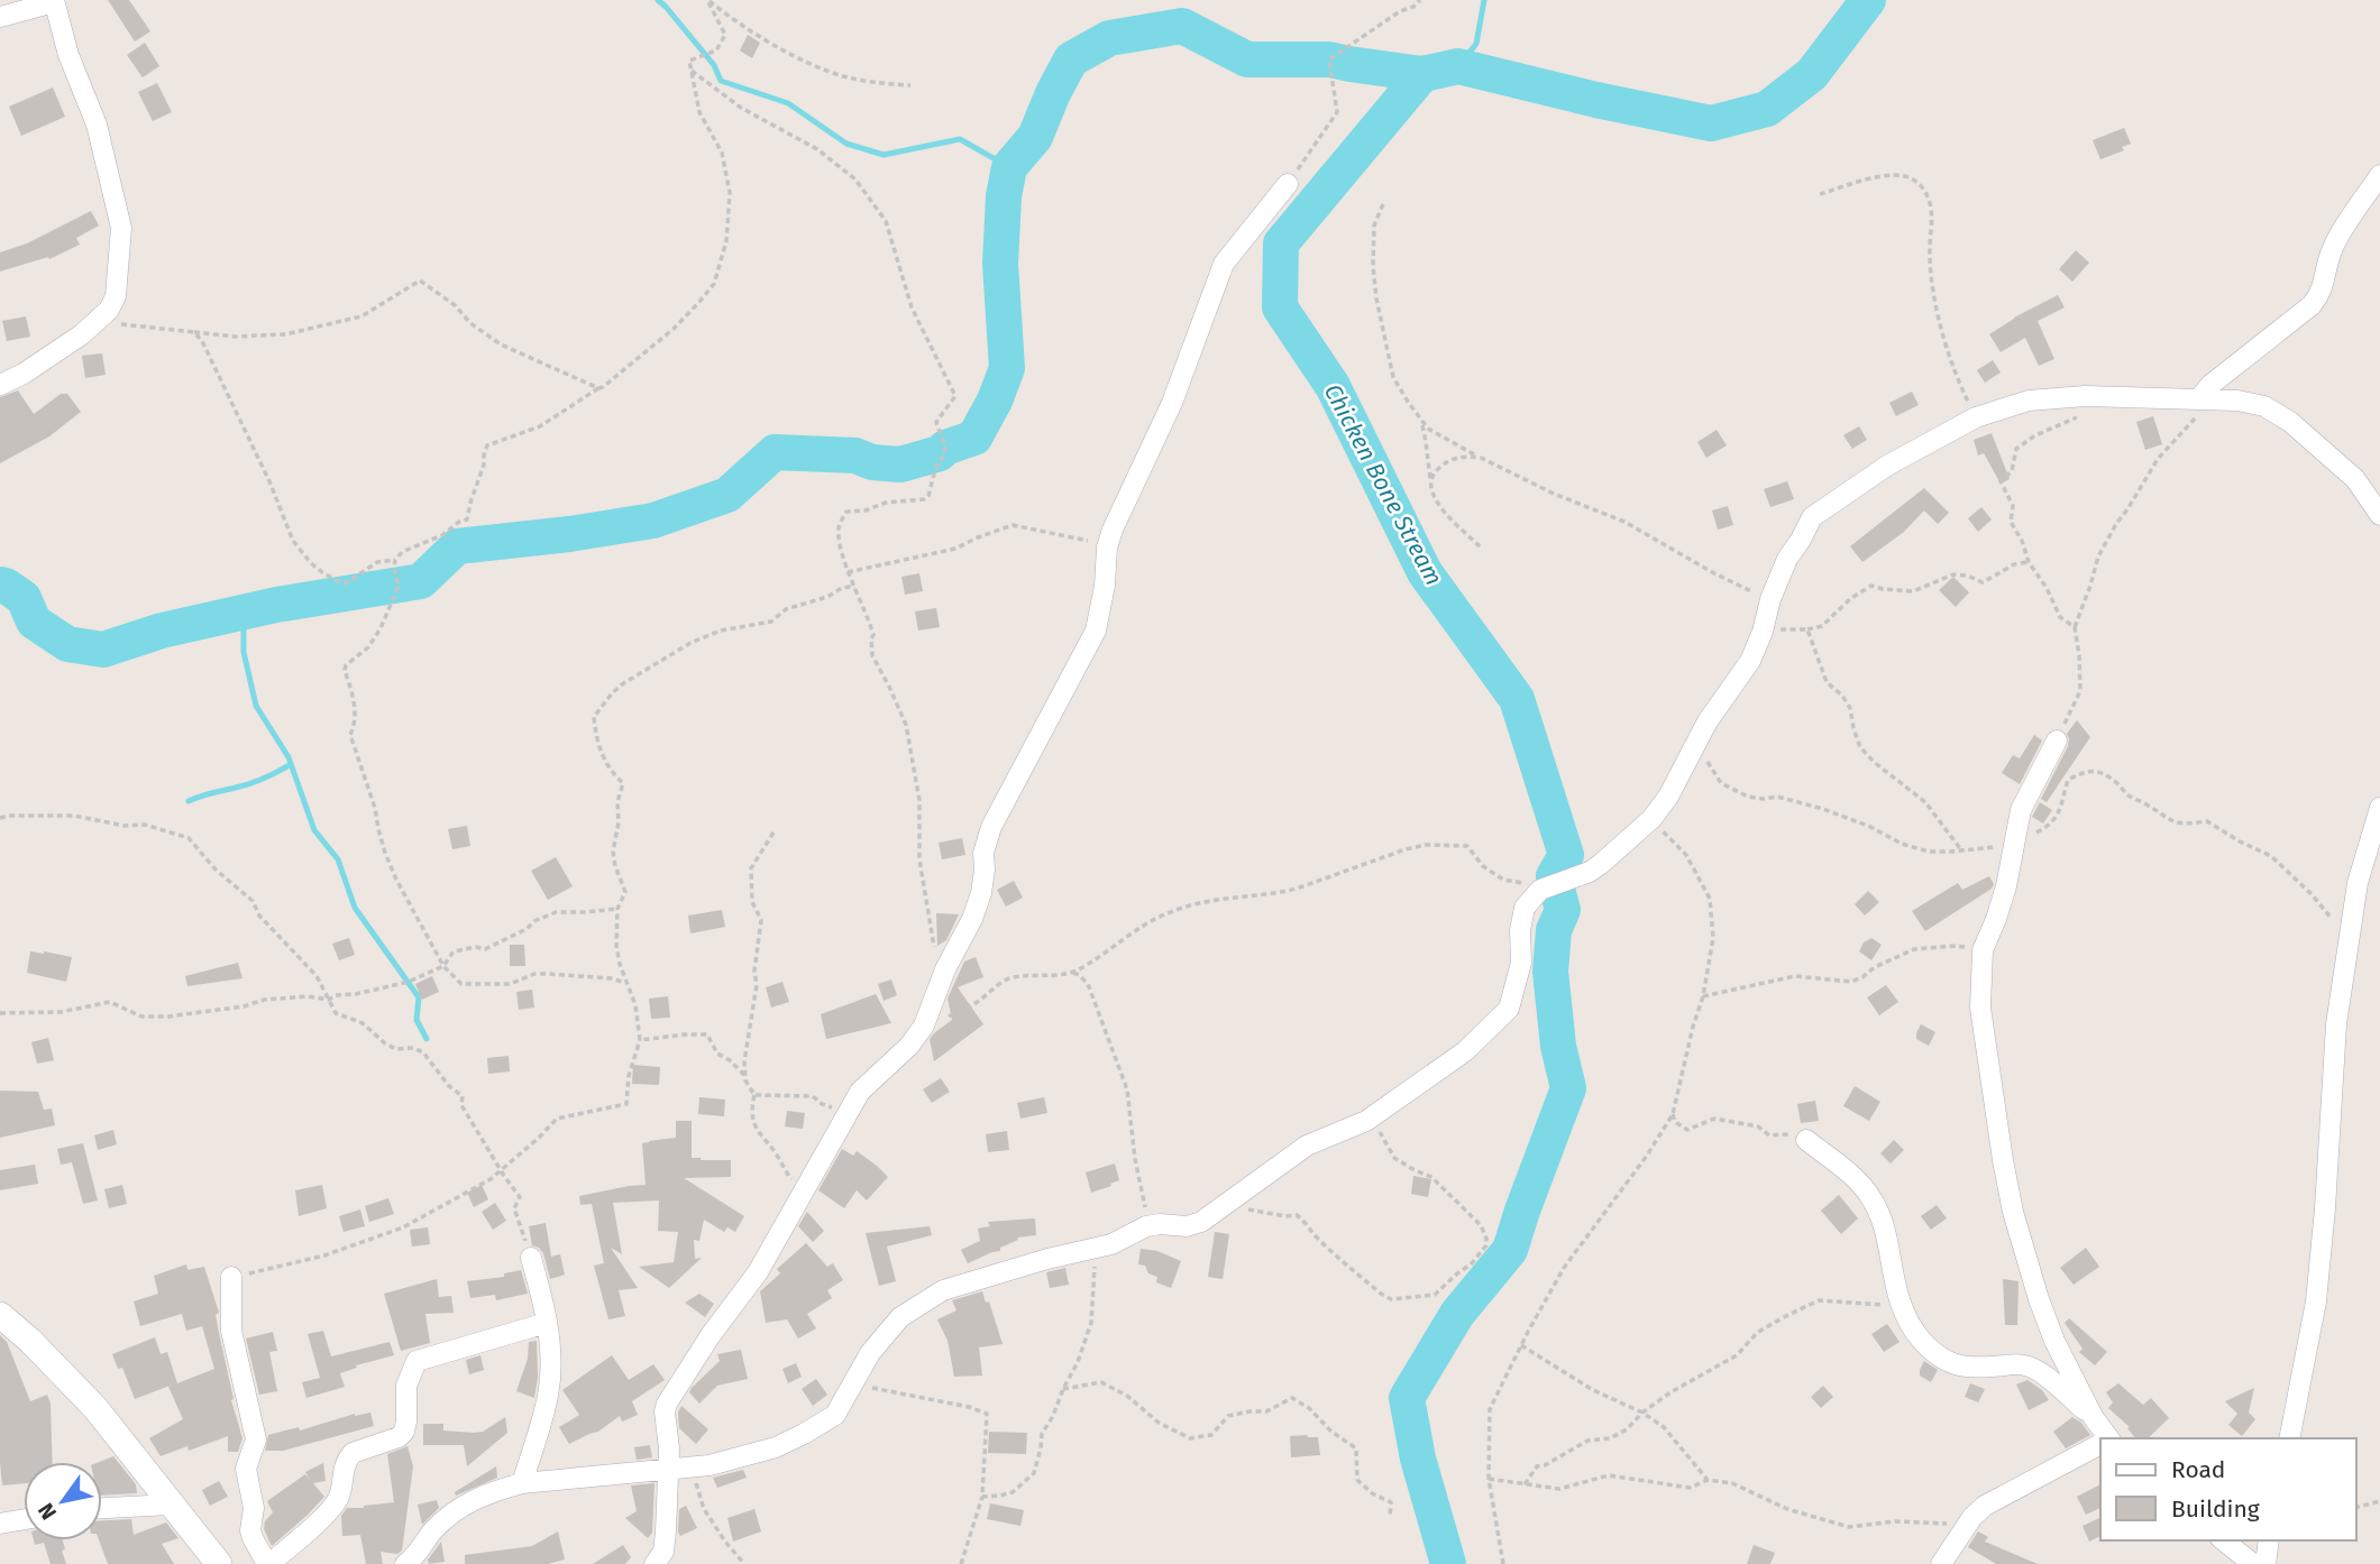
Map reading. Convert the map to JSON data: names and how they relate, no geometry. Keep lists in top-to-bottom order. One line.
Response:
{"water":["Chicken Bone Stream"],"legend":["Road","Building"],"north":"bottom left"}
